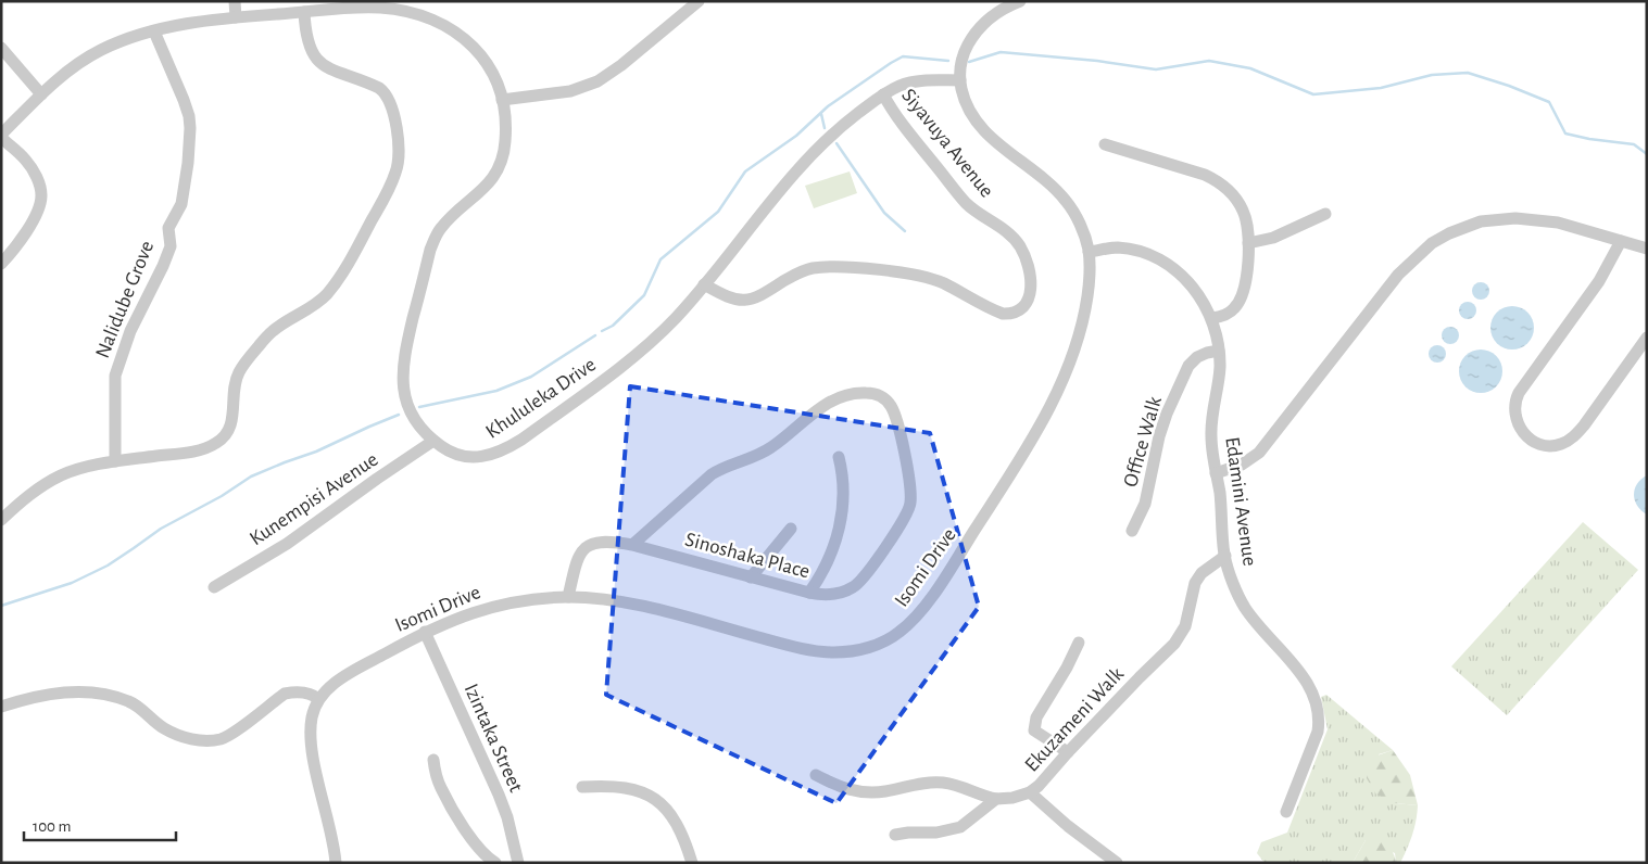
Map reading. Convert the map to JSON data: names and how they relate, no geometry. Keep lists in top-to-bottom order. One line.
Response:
{"streets":{"street":["Siyavuya Avenue","Nalidube Grove","Khululeka Drive","Office Walk","Kunempisi Avenue","Edamini Avenue","Sinoshaka Place","Isomi Drive","Ekuzameni Walk","Izintaka Street"]},"crossings":[["Siyavuya Avenue","Khululeka Drive"],["Nalidube Grove","Khululeka Drive"],["Khululeka Drive","Kunempisi Avenue"],["Khululeka Drive","Isomi Drive"],["Office Walk","Edamini Avenue"],["Edamini Avenue","Isomi Drive"],["Edamini Avenue","Ekuzameni Walk"],["Sinoshaka Place","Isomi Drive"],["Isomi Drive","Izintaka Street"]],"scale_bar":"100 m"}
